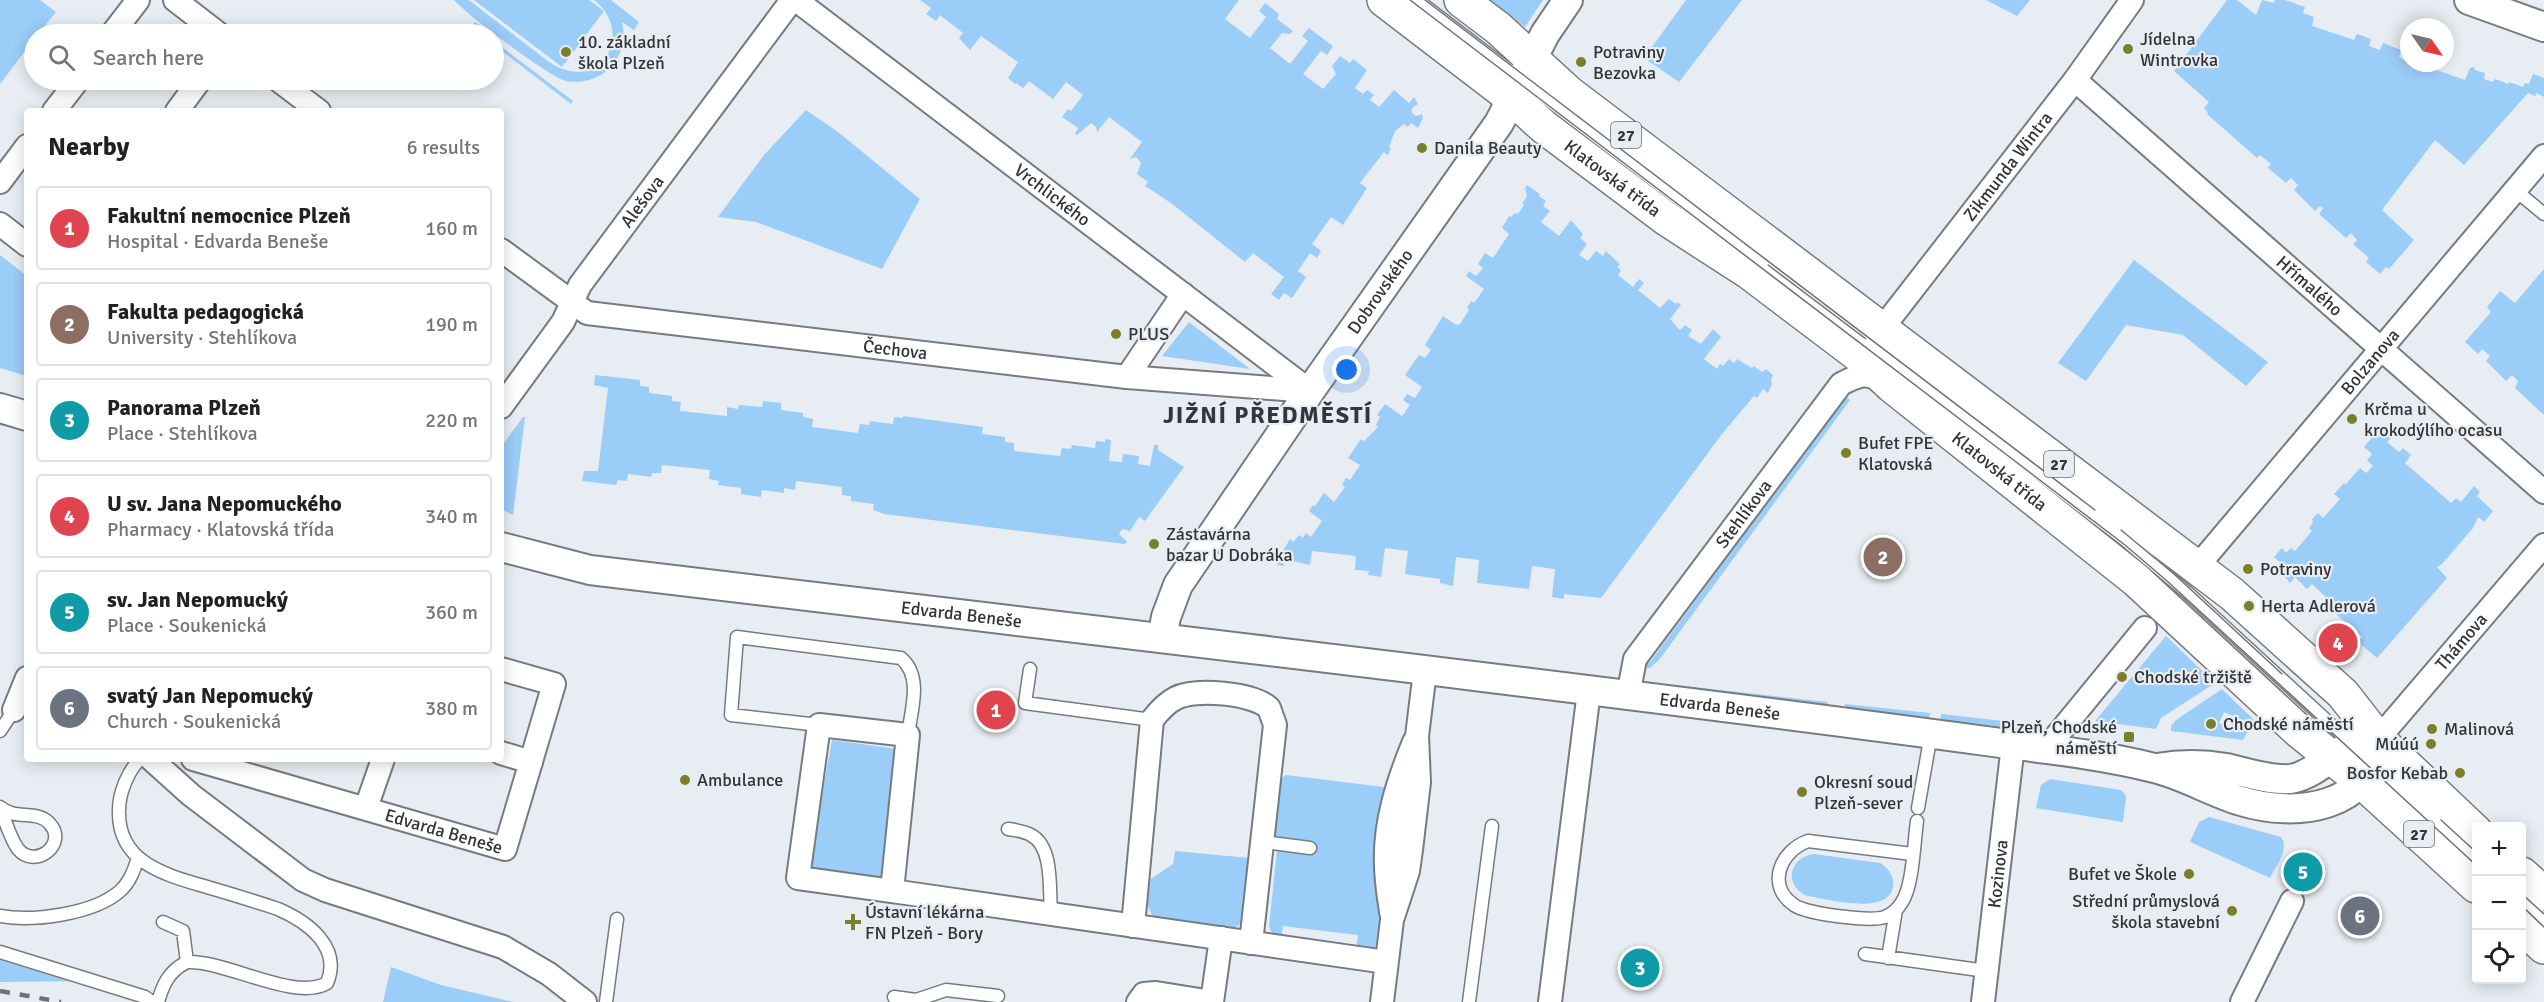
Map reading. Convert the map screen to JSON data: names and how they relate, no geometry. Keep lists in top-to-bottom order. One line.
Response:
{"streets":{"main road":["27","Klatovská třída"],"street":["Zikmunda Wintra","Vrchlického","Alešova","Hřímalého","Dobrovského","Čechova","Bolzanova","Stehlíkova","Edvarda Beneše","Thámova","Kozinova"]},"crossings":[["Zikmunda Wintra","Klatovská třída"],["Zikmunda Wintra","Hřímalého"],["Klatovská třída","Dobrovského"],["Klatovská třída","Bolzanova"],["Klatovská třída","Stehlíkova"],["Klatovská třída","Thámova"],["Vrchlického","Alešova"],["Vrchlického","Dobrovského"],["Vrchlického","Čechova"],["Alešova","Čechova"],["Hřímalého","Bolzanova"],["Dobrovského","Čechova"],["Dobrovského","Edvarda Beneše"],["Stehlíkova","Edvarda Beneše"],["Edvarda Beneše","Kozinova"]],"districts":["JIŽNÍ PŘEDMĚSTÍ"],"places":{"other":["Jídelna Wintrovka","10. základní škola Plzeň","Potraviny Bezovka","Danila Beauty","PLUS","Krčma u krokodýlího ocasu","Bufet FPE Klatovská","Zástavárna bazar U Dobráka","Potraviny","Herta Adlerová","Chodské tržiště","Chodské náměstí","Malinová","Múúú","Bosfor Kebab","Ambulance","Okresní soud Plzeň-sever","Bufet ve Škole","Střední průmyslová škola stavební"],"transit":["Plzeň, Chodské náměstí"],"health":["Ústavní lékárna FN Plzeň - Bory"]},"north":"bottom right","page":{"search":"Search here","heading":["Nearby","6 results"],"list":[{"mark":"1","name":"Fakultní nemocnice Plzeň","note":"Hospital · Edvarda Beneše","value":"160 m"},{"mark":"2","name":"Fakulta pedagogická","note":"University · Stehlíkova","value":"190 m"},{"mark":"3","name":"Panorama Plzeň","note":"Place · Stehlíkova","value":"220 m"},{"mark":"4","name":"U sv. Jana Nepomuckého","note":"Pharmacy · Klatovská třída","value":"340 m"},{"mark":"5","name":"sv. Jan Nepomucký","note":"Place · Soukenická","value":"360 m"},{"mark":"6","name":"svatý Jan Nepomucký","note":"Church · Soukenická","value":"380 m"}],"pins":["2","4","1","5","6","3"],"map_buttons":["+","−"]}}
